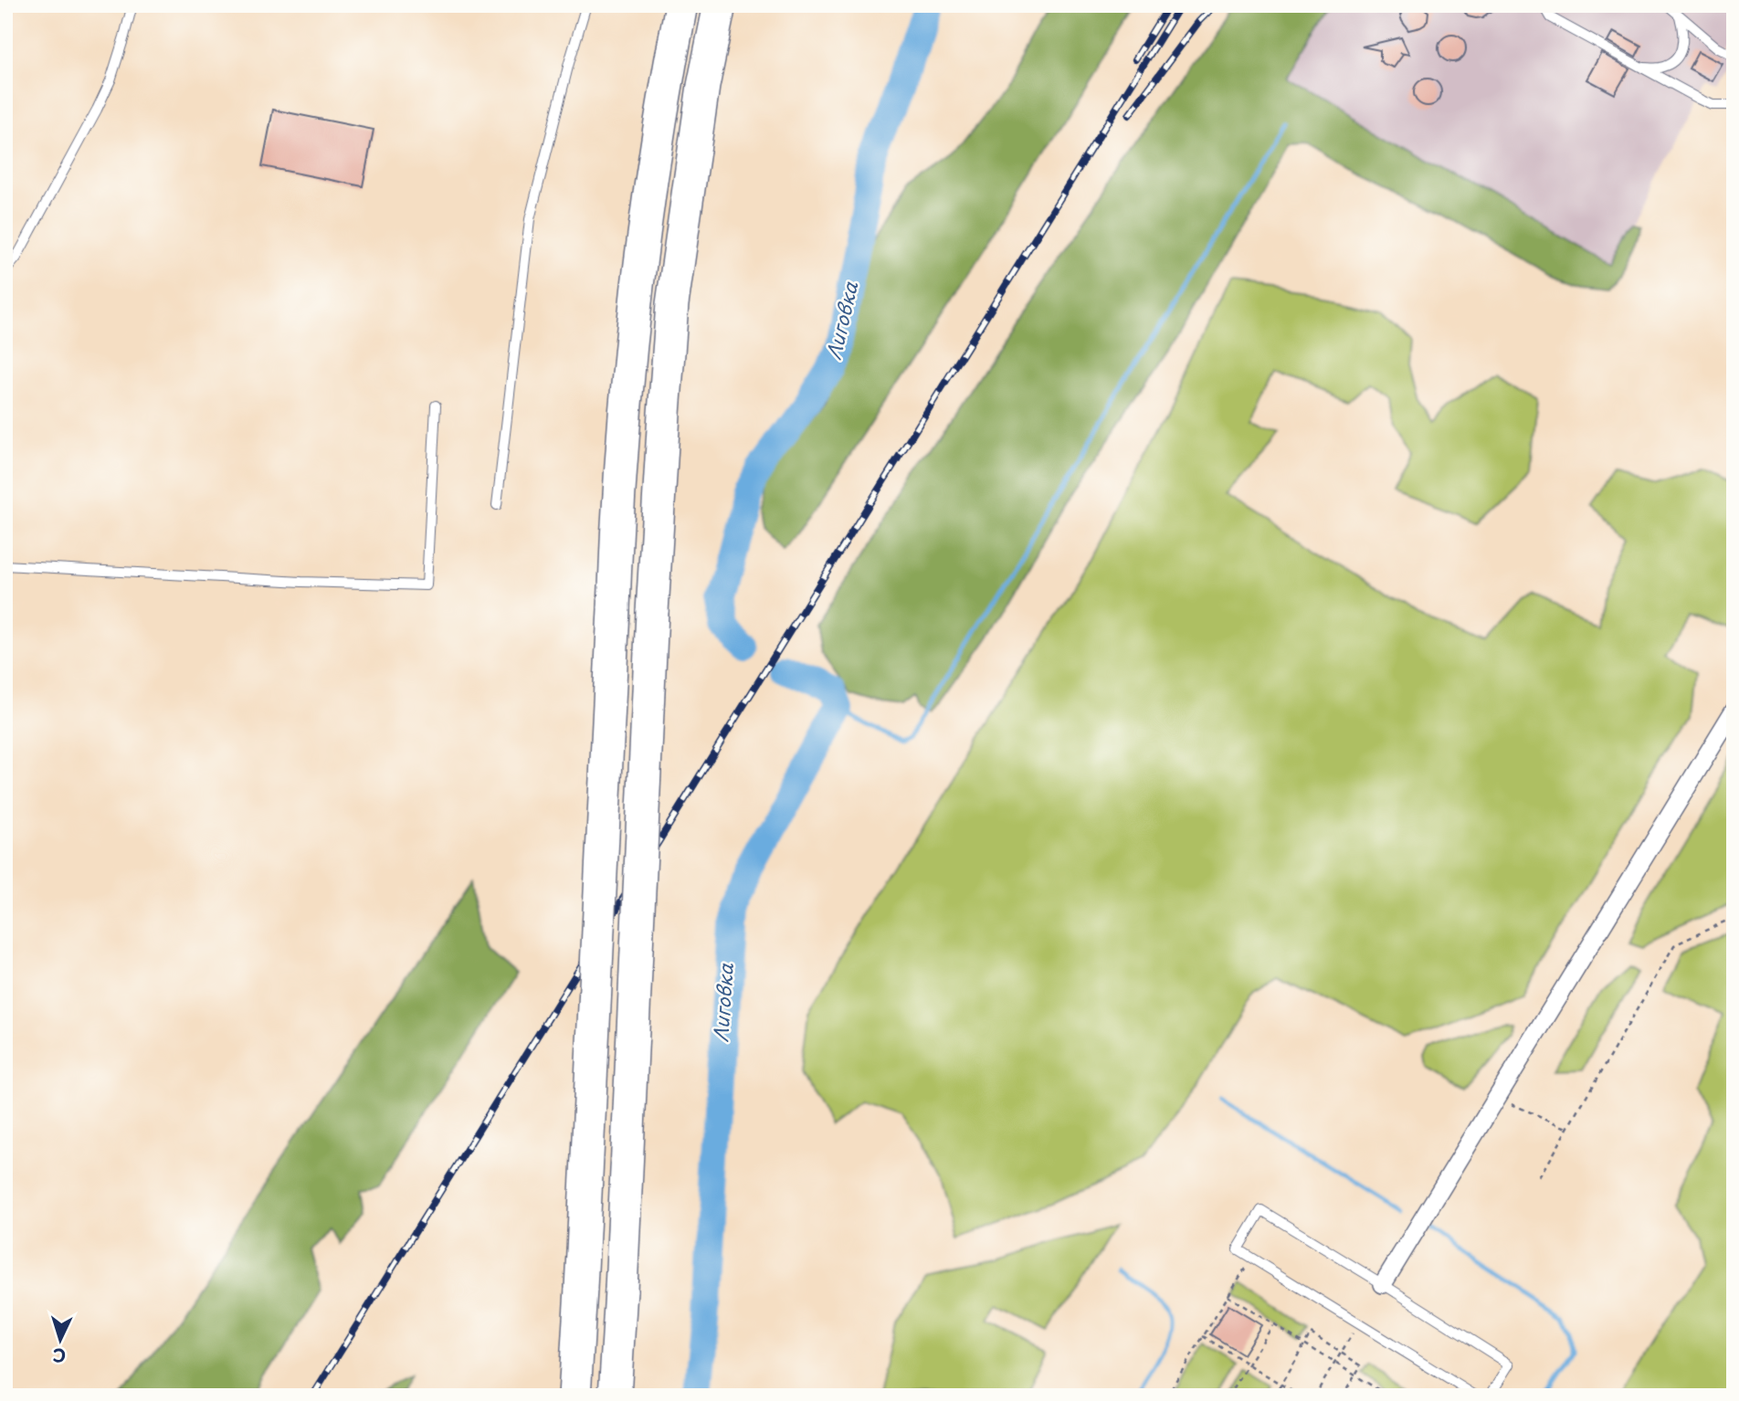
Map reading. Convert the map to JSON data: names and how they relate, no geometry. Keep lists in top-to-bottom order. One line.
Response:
{"water":["Лиговка"],"north":"bottom"}
